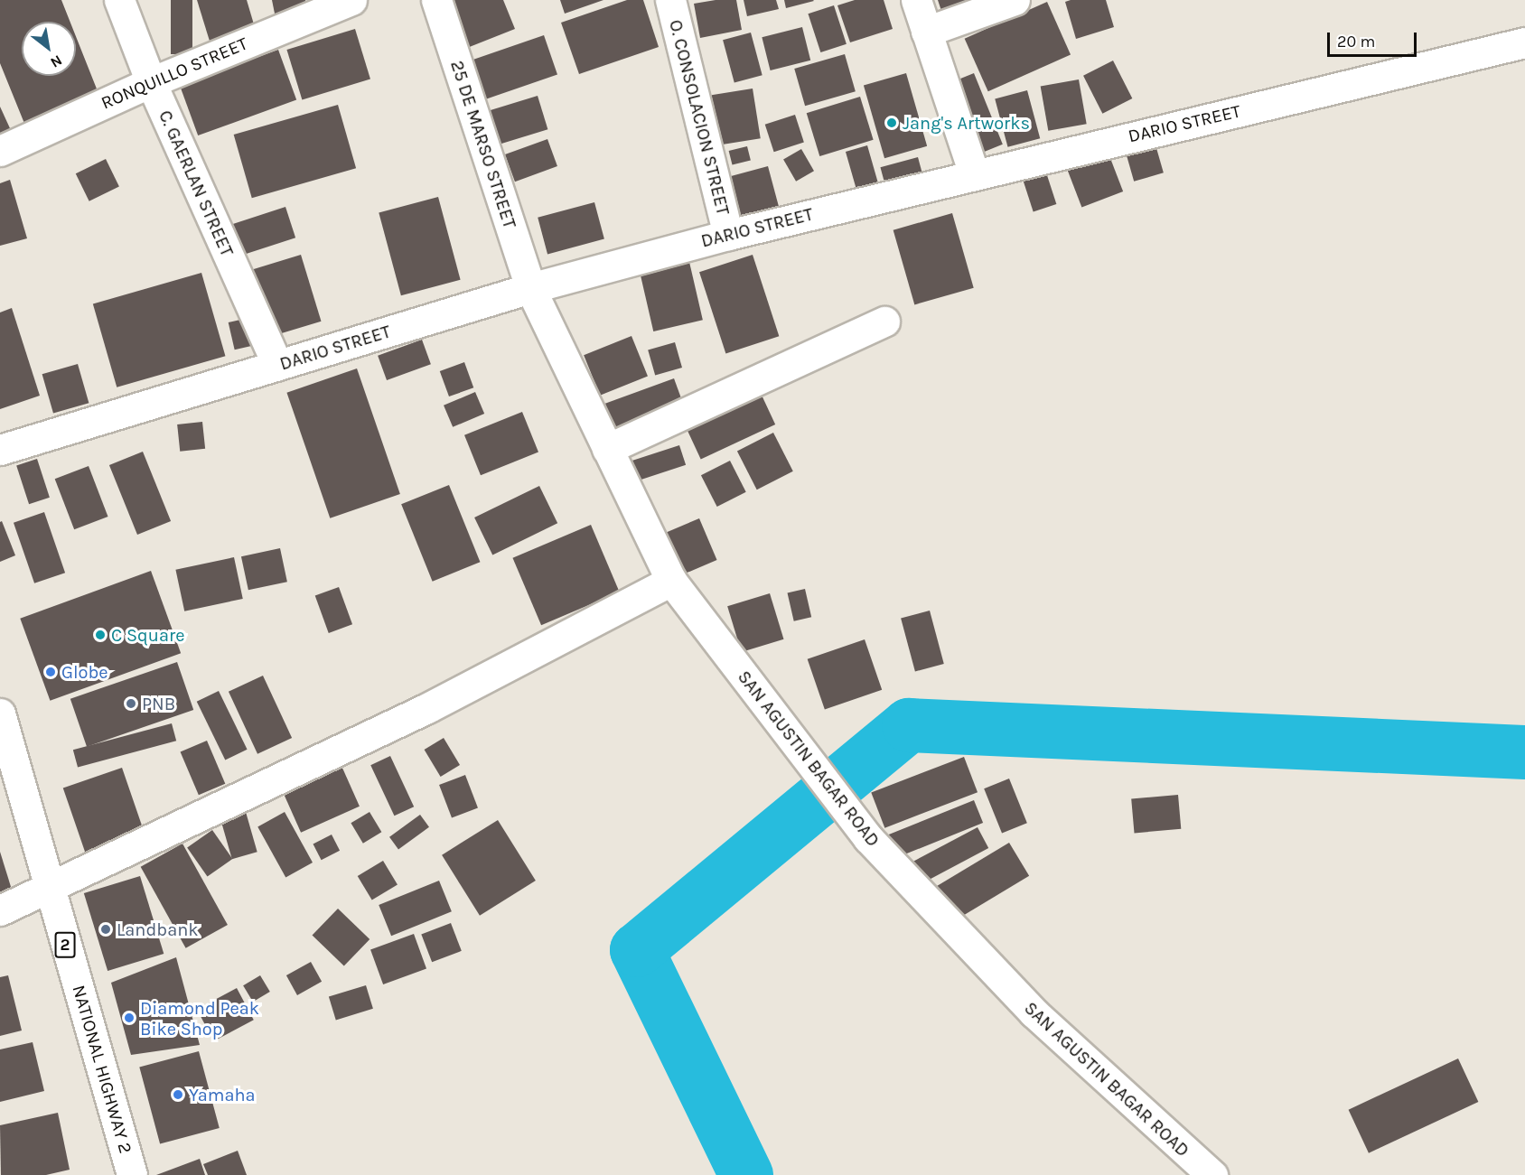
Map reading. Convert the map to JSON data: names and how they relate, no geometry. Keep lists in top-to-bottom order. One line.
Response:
{"streets":{"street":["RONQUILLO STREET","O. CONSOLACION STREET","DARIO STREET","25 DE MARSO STREET","C. GAERLAN STREET","SAN AGUSTIN BAGAR ROAD","2","NATIONAL HIGHWAY 2"]},"crossings":[["RONQUILLO STREET","C. GAERLAN STREET"],["O. CONSOLACION STREET","DARIO STREET"],["DARIO STREET","25 DE MARSO STREET"],["DARIO STREET","C. GAERLAN STREET"],["DARIO STREET","SAN AGUSTIN BAGAR ROAD"],["25 DE MARSO STREET","SAN AGUSTIN BAGAR ROAD"]],"places":["Jang's Artworks","C Square","Globe","PNB","Landbank","Diamond Peak Bike Shop","Yamaha"],"scale_bar":"20 m","north":"bottom right"}
